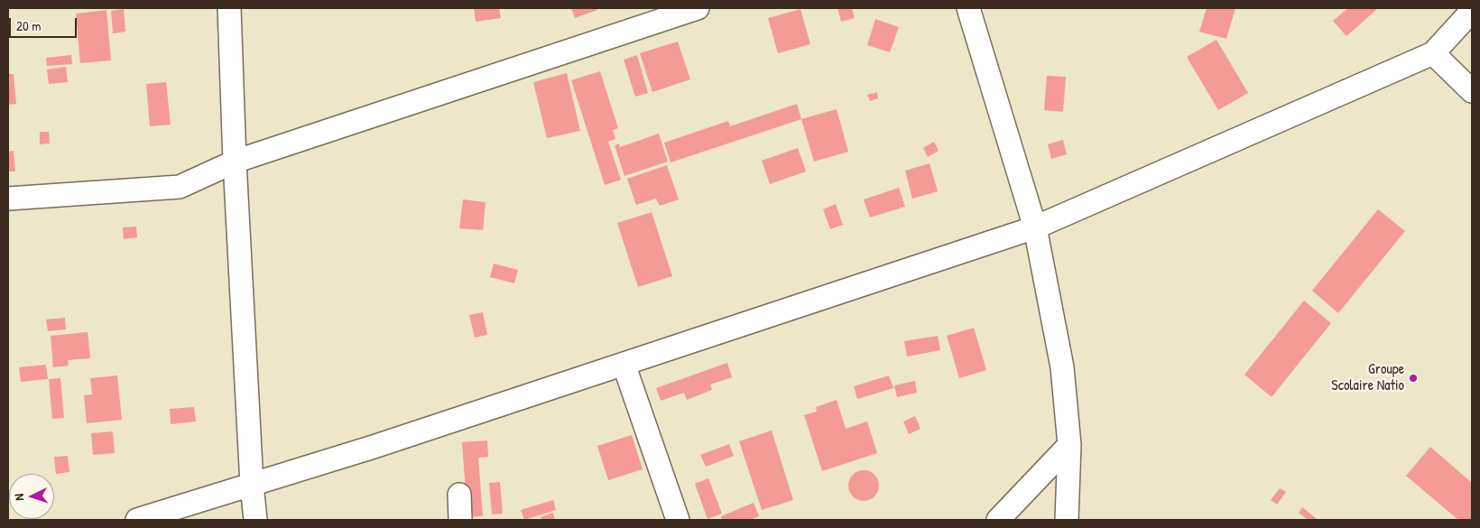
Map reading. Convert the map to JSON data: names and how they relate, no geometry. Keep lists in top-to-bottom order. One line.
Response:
{"places":["Groupe Scolaire Natio"],"scale_bar":"20 m","north":"left"}
